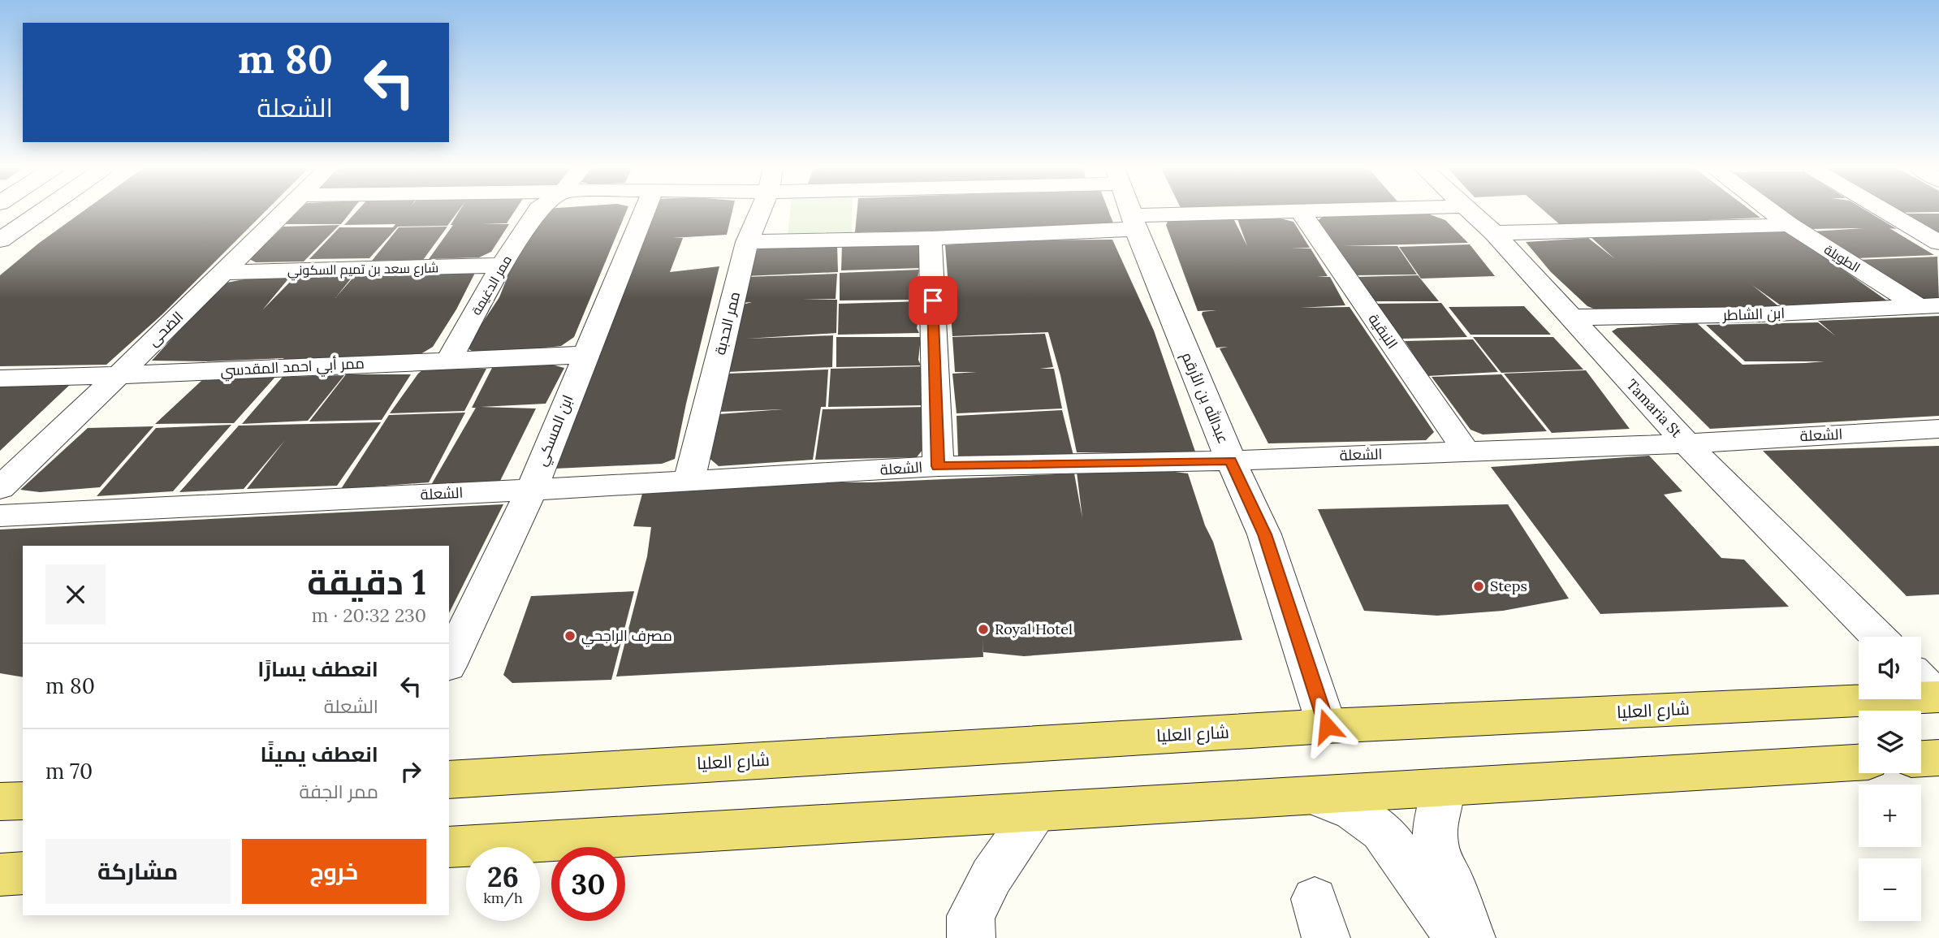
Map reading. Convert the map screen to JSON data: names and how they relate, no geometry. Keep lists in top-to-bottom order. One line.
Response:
{"streets":{"main road":["شارع العليا"],"street":["الطويلة","شارع سعد بن تميم السكوني","ممر الدغيمة","ابن الشاطر","ممر الحدبة","الضحى","النبقية","ممر أبي احمد المقدسي","عبدالله بن الأرقم","Tamaria St","ابن المسكي","الشعلة"]},"crossings":[["الطويلة","ابن الشاطر"],["شارع سعد بن تميم السكوني","ممر الدغيمة"],["شارع سعد بن تميم السكوني","الضحى"],["ممر الدغيمة","ممر أبي احمد المقدسي"],["ابن الشاطر","Tamaria St"],["ممر الحدبة","الشعلة"],["الضحى","ممر أبي احمد المقدسي"],["النبقية","الشعلة"],["ممر أبي احمد المقدسي","ابن المسكي"],["عبدالله بن الأرقم","الشعلة"],["عبدالله بن الأرقم","شارع العليا"],["Tamaria St","الشعلة"],["ابن المسكي","الشعلة"]],"places":["Steps","Royal Hotel","مصرف الراجحي"],"page":{"turn":["80 m","الشعلة"],"heading":["1 دقيقة","230 m · 20:32"],"map_buttons":["+","−"],"list":[{"name":"انعطف يسارًا","note":"الشعلة","value":"80 m"},{"name":"انعطف يمينًا","note":"ممر الجفة","value":"70 m"}],"buttons":["خروج","مشاركة"],"speed":"26 km/h","limit":"30"}}
